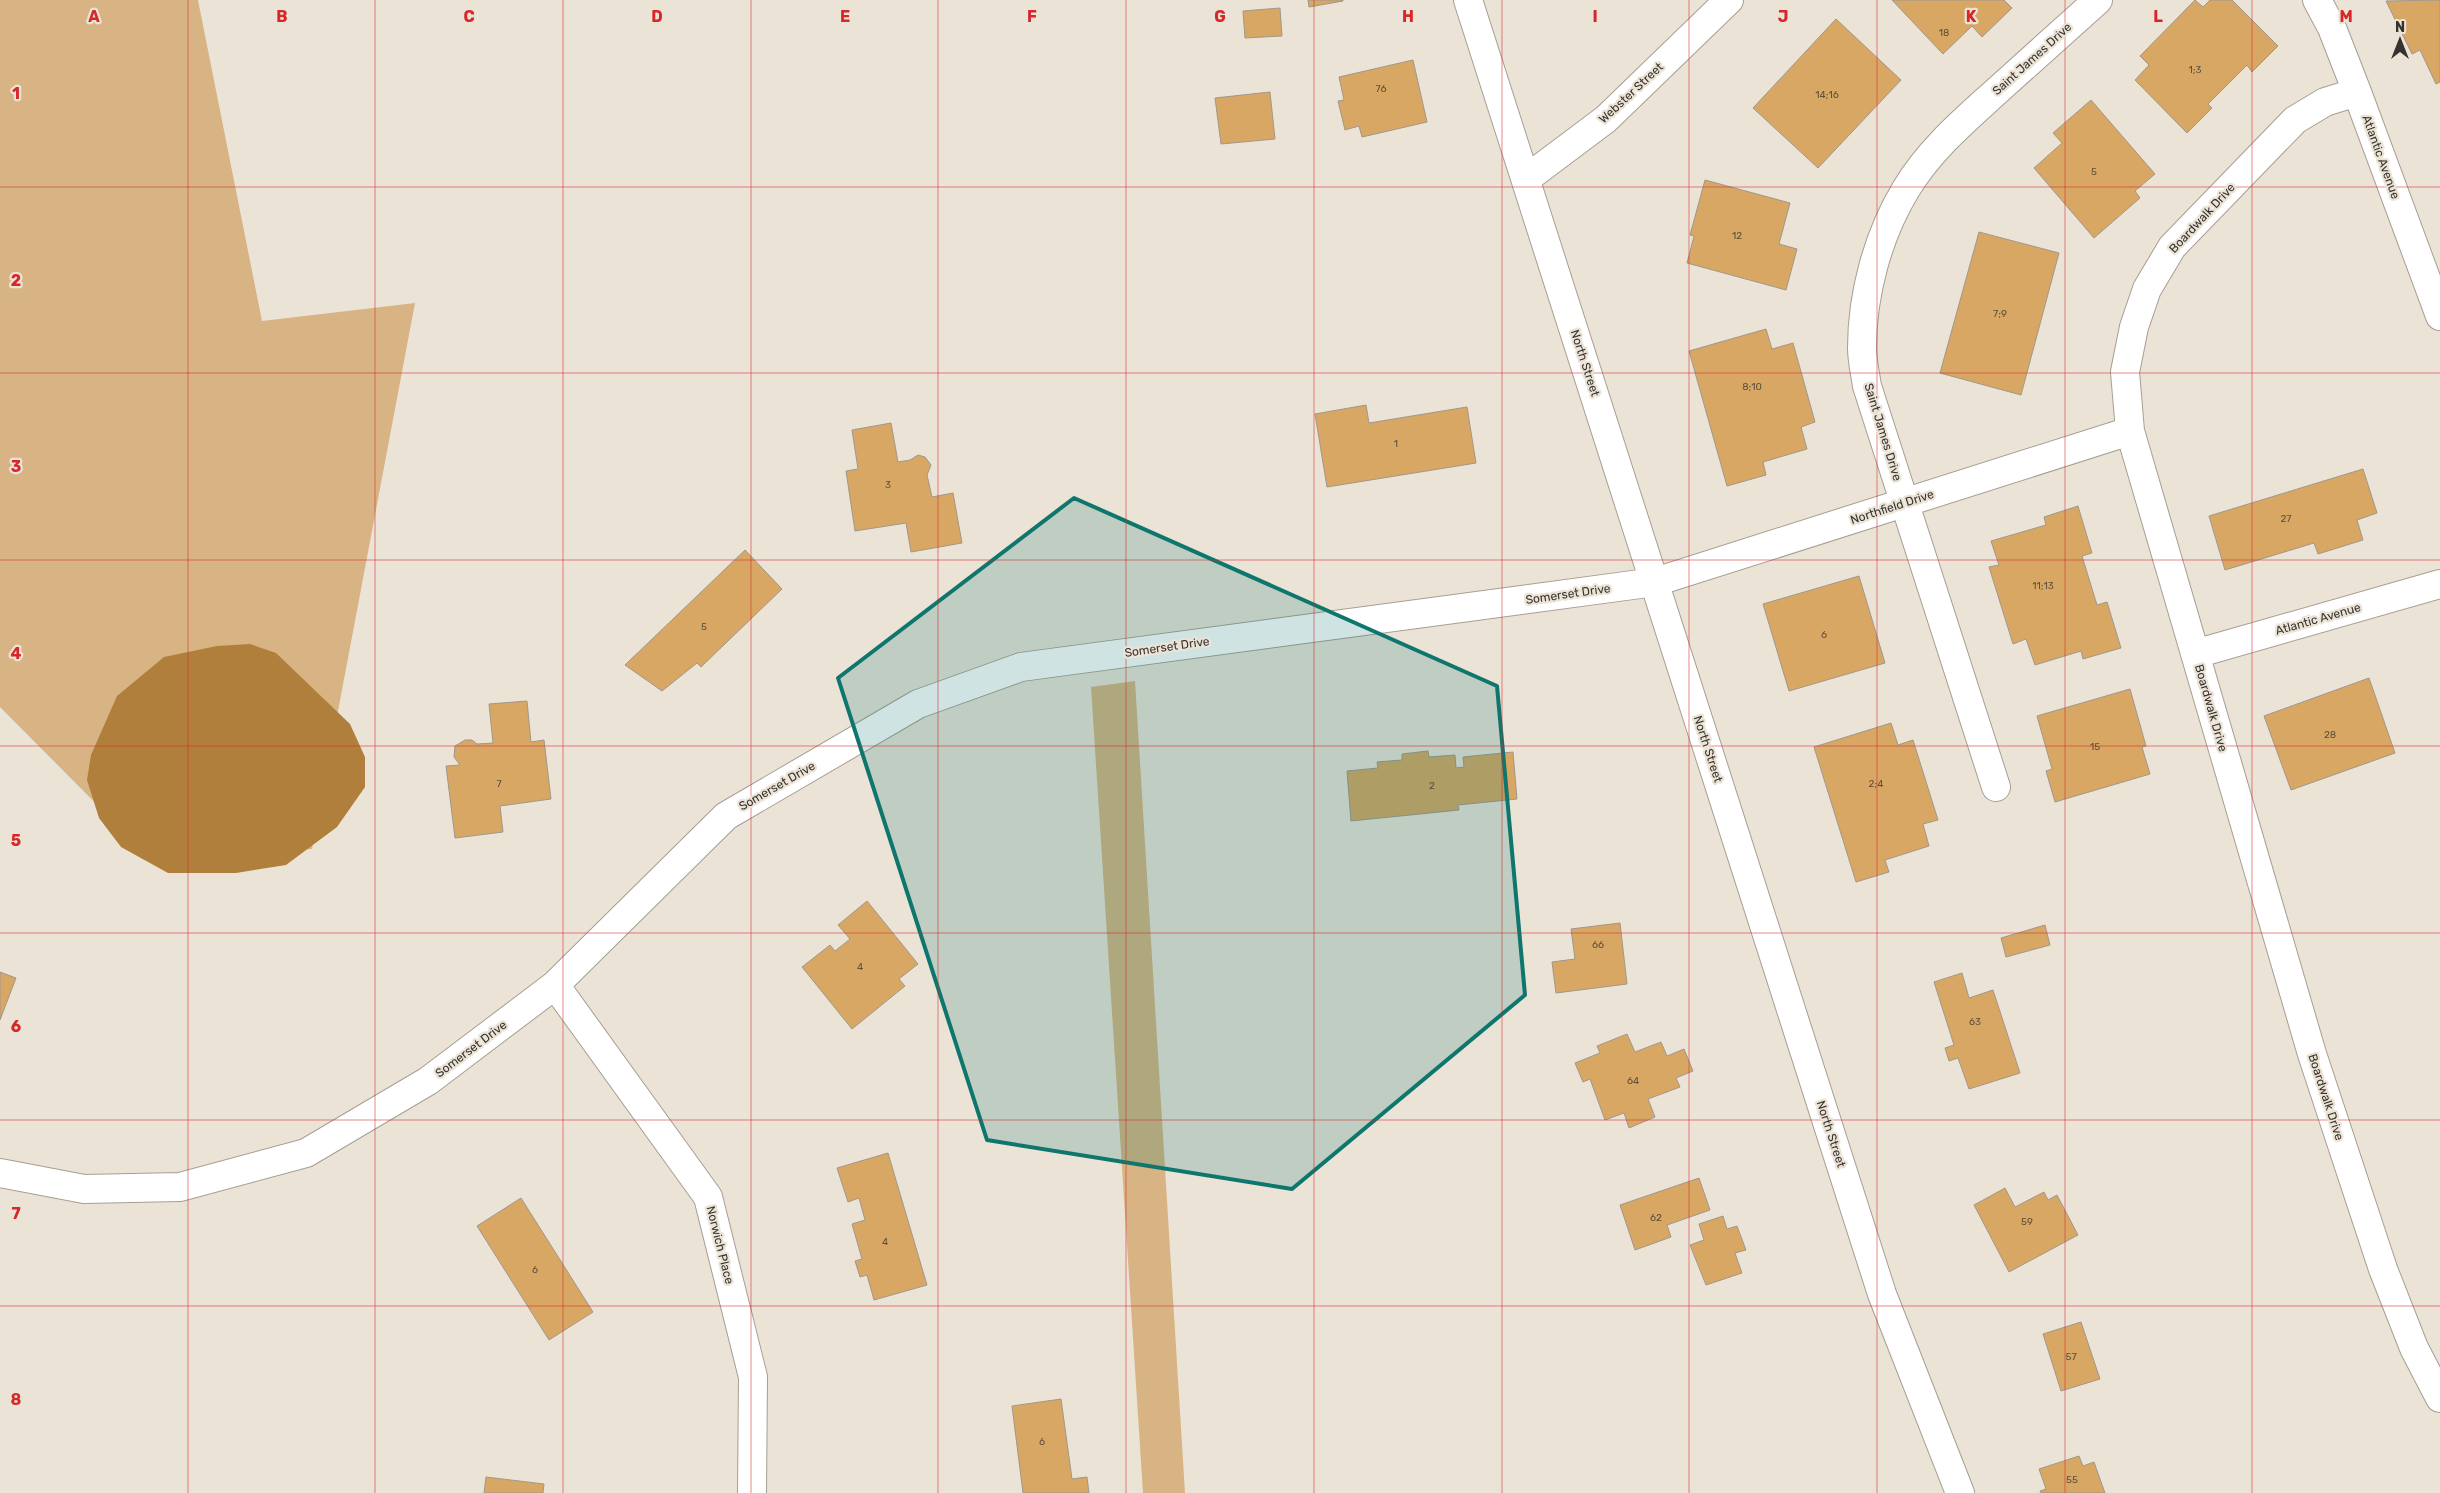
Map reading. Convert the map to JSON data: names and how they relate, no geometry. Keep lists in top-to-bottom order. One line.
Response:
{"streets":{"street":["Saint James Drive","Webster Street","Atlantic Avenue","Boardwalk Drive","North Street","Northfield Drive","Somerset Drive","Norwich Place"]},"crossings":[["Saint James Drive","Northfield Drive"],["Webster Street","North Street"],["Atlantic Avenue","Boardwalk Drive"],["Boardwalk Drive","Northfield Drive"],["North Street","Northfield Drive"],["North Street","Somerset Drive"],["Northfield Drive","Somerset Drive"],["Somerset Drive","Norwich Place"]],"house_numbers":["18","1;3","76","14;16","5","12","7;9","8;10","1","3","27","11;13","5","6","28","15","7","2;4","2","66","4","63","64","62","59","4","6","57","6","55"],"north":"top","grid":{"columns":["A","B","C","D","E","F","G","H","I","J","K","L","M"],"rows":["1","2","3","4","5","6","7","8"]}}
